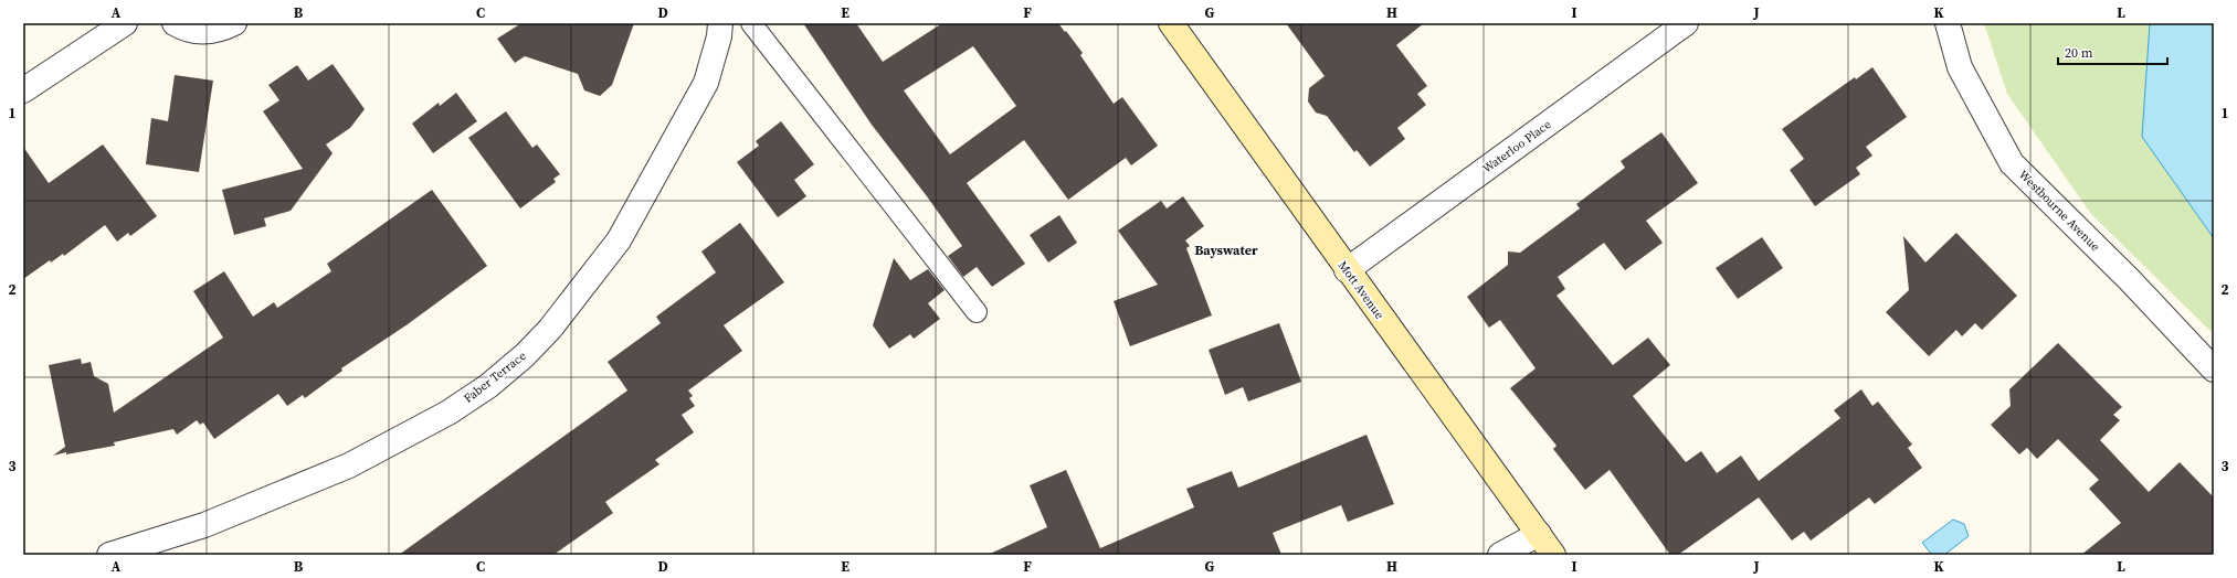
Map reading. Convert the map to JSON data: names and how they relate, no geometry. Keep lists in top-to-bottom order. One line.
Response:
{"streets":{"street":["Waterloo Place","Westbourne Avenue","Mott Avenue","Faber Terrace"]},"crossings":[["Waterloo Place","Mott Avenue"]],"districts":["Bayswater"],"scale_bar":"20 m","grid":{"columns":["A","B","C","D","E","F","G","H","I","J","K","L"],"rows":["1","2","3"]}}
